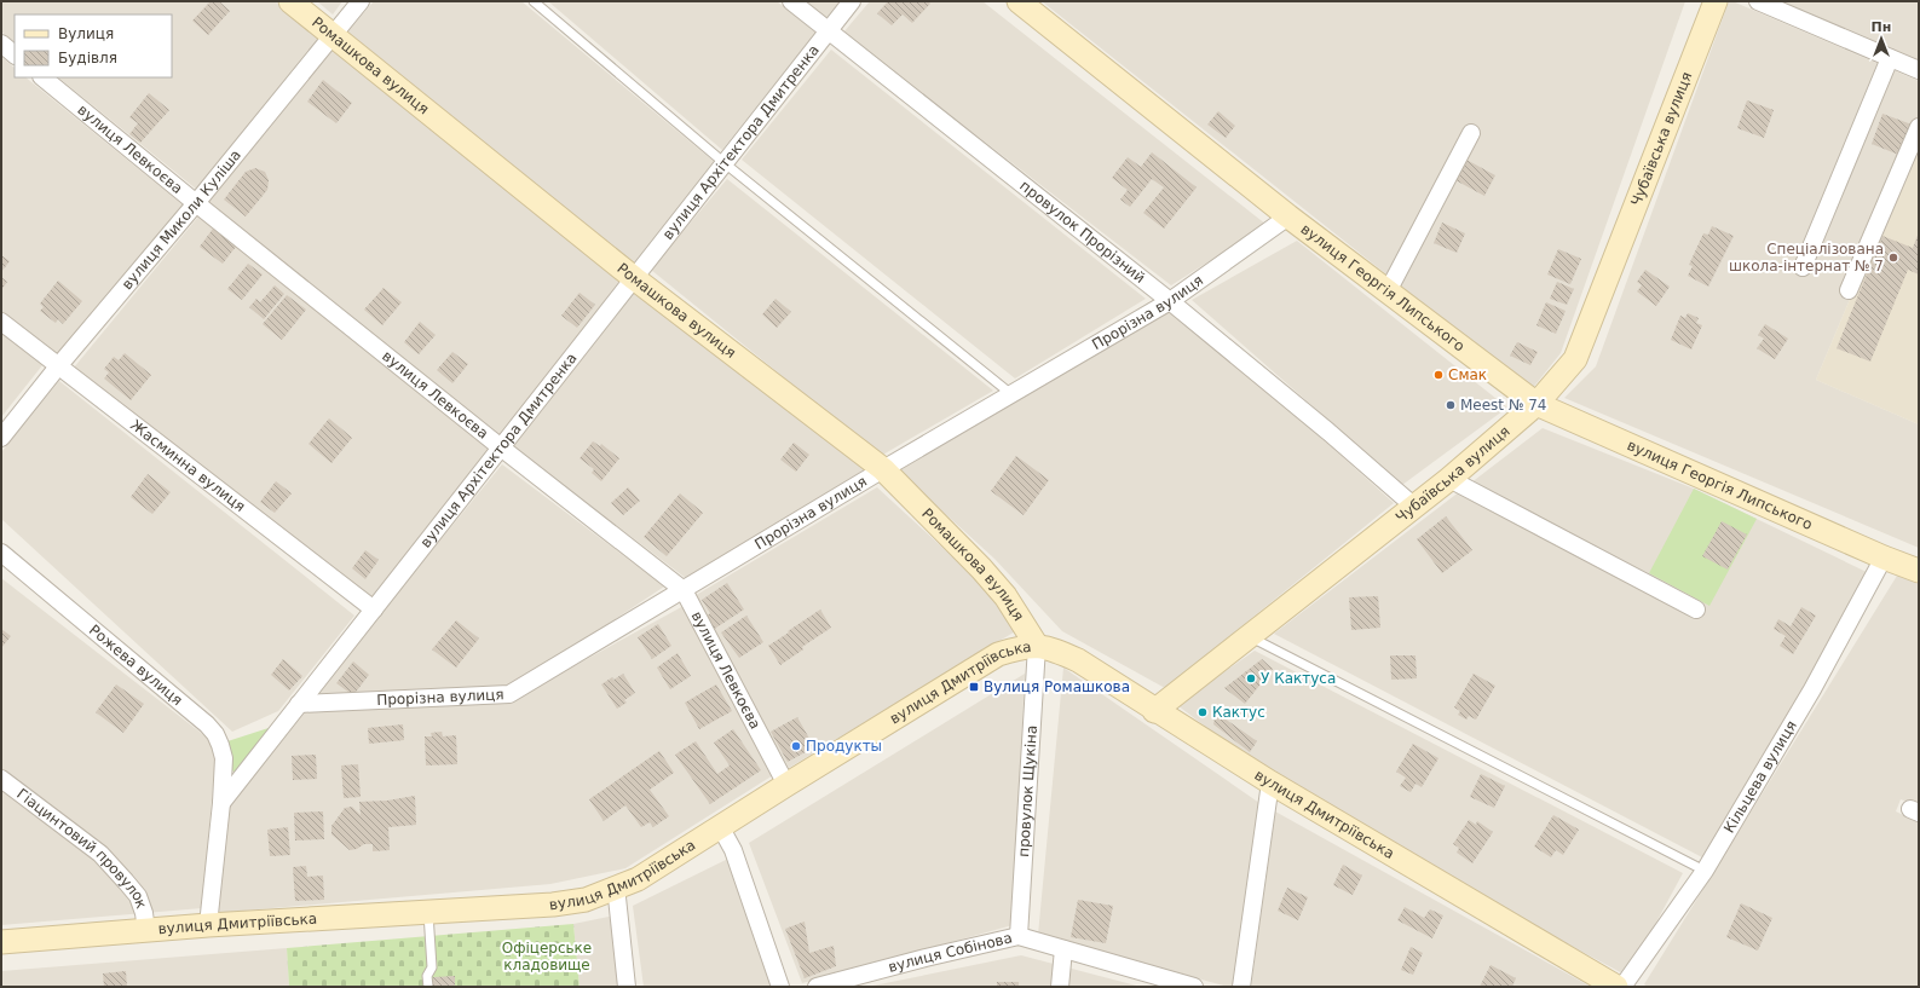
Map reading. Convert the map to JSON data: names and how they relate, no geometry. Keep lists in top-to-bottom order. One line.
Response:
{"streets":{"street":["Ромашкова вулиця","Чубаївська вулиця","вулиця Архітектора Дмитренка","вулиця Левкоєва","вулиця Миколи Куліша","провулок Прорізний","вулиця Георгія Липського","Прорізна вулиця","Жасминна вулиця","Рожева вулиця","вулиця Дмитріївська","Кільцева вулиця","провулок Щукіна","Гіацинтовий провулок","вулиця Собінова"]},"crossings":[["Ромашкова вулиця","вулиця Архітектора Дмитренка"],["Ромашкова вулиця","вулиця Миколи Куліша"],["Ромашкова вулиця","Прорізна вулиця"],["Ромашкова вулиця","вулиця Дмитріївська"],["Ромашкова вулиця","провулок Щукіна"],["Чубаївська вулиця","провулок Прорізний"],["Чубаївська вулиця","вулиця Георгія Липського"],["Чубаївська вулиця","вулиця Дмитріївська"],["вулиця Архітектора Дмитренка","вулиця Левкоєва"],["вулиця Архітектора Дмитренка","провулок Прорізний"],["вулиця Архітектора Дмитренка","Прорізна вулиця"],["вулиця Архітектора Дмитренка","Жасминна вулиця"],["вулиця Архітектора Дмитренка","Рожева вулиця"],["вулиця Левкоєва","вулиця Миколи Куліша"],["вулиця Левкоєва","Прорізна вулиця"],["вулиця Левкоєва","вулиця Дмитріївська"],["вулиця Миколи Куліша","Жасминна вулиця"],["провулок Прорізний","Прорізна вулиця"],["вулиця Георгія Липського","Прорізна вулиця"],["вулиця Георгія Липського","Кільцева вулиця"],["вулиця Дмитріївська","провулок Щукіна"],["вулиця Дмитріївська","Гіацинтовий провулок"],["провулок Щукіна","вулиця Собінова"]],"parks":["Офіцерське кладовище"],"places":{"other":["Спеціалізована школа-інтернат № 7","Смак","Meest № 74","У Кактуса","Кактус","Продукты"],"transit":["Вулиця Ромашкова"]},"legend":["Вулиця","Будівля"],"north":"top"}
